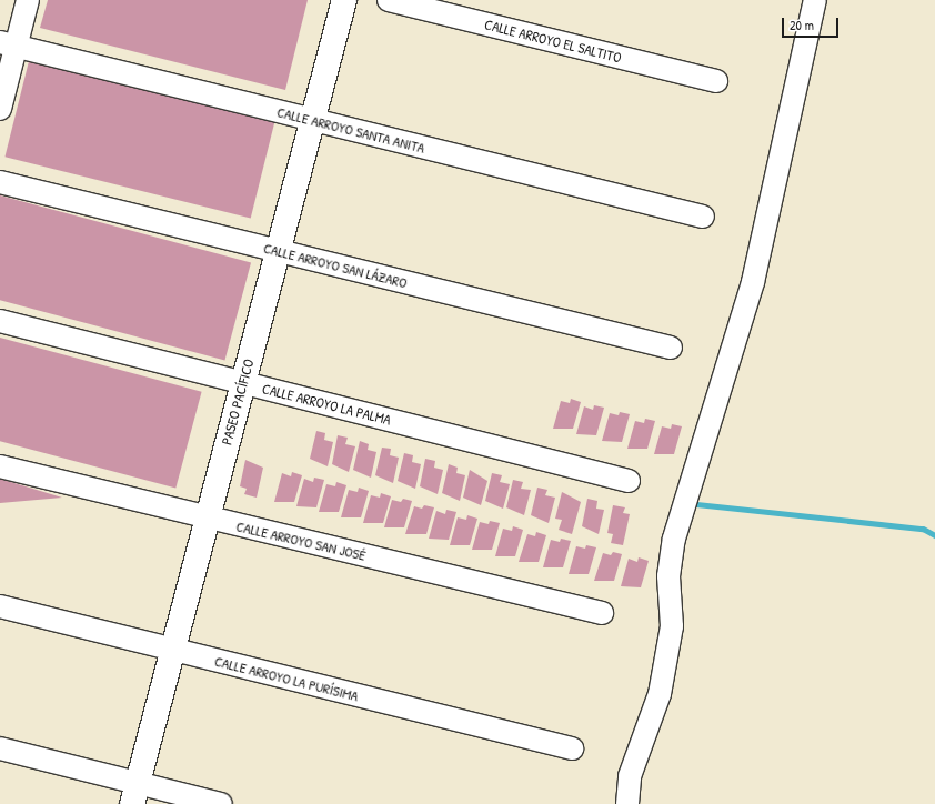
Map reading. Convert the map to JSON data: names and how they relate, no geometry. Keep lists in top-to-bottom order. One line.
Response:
{"streets":{"street":["CALLE ARROYO EL SALTITO","CALLE ARROYO SANTA ANITA","CALLE ARROYO SAN LÁZARO","PASEO PACÍFICO","CALLE ARROYO LA PALMA","CALLE ARROYO SAN JOSÉ","CALLE ARROYO LA PURÍSIMA"]},"crossings":[["CALLE ARROYO SANTA ANITA","PASEO PACÍFICO"],["CALLE ARROYO SAN LÁZARO","PASEO PACÍFICO"],["PASEO PACÍFICO","CALLE ARROYO LA PALMA"],["PASEO PACÍFICO","CALLE ARROYO SAN JOSÉ"],["PASEO PACÍFICO","CALLE ARROYO LA PURÍSIMA"]],"scale_bar":"20 m"}
